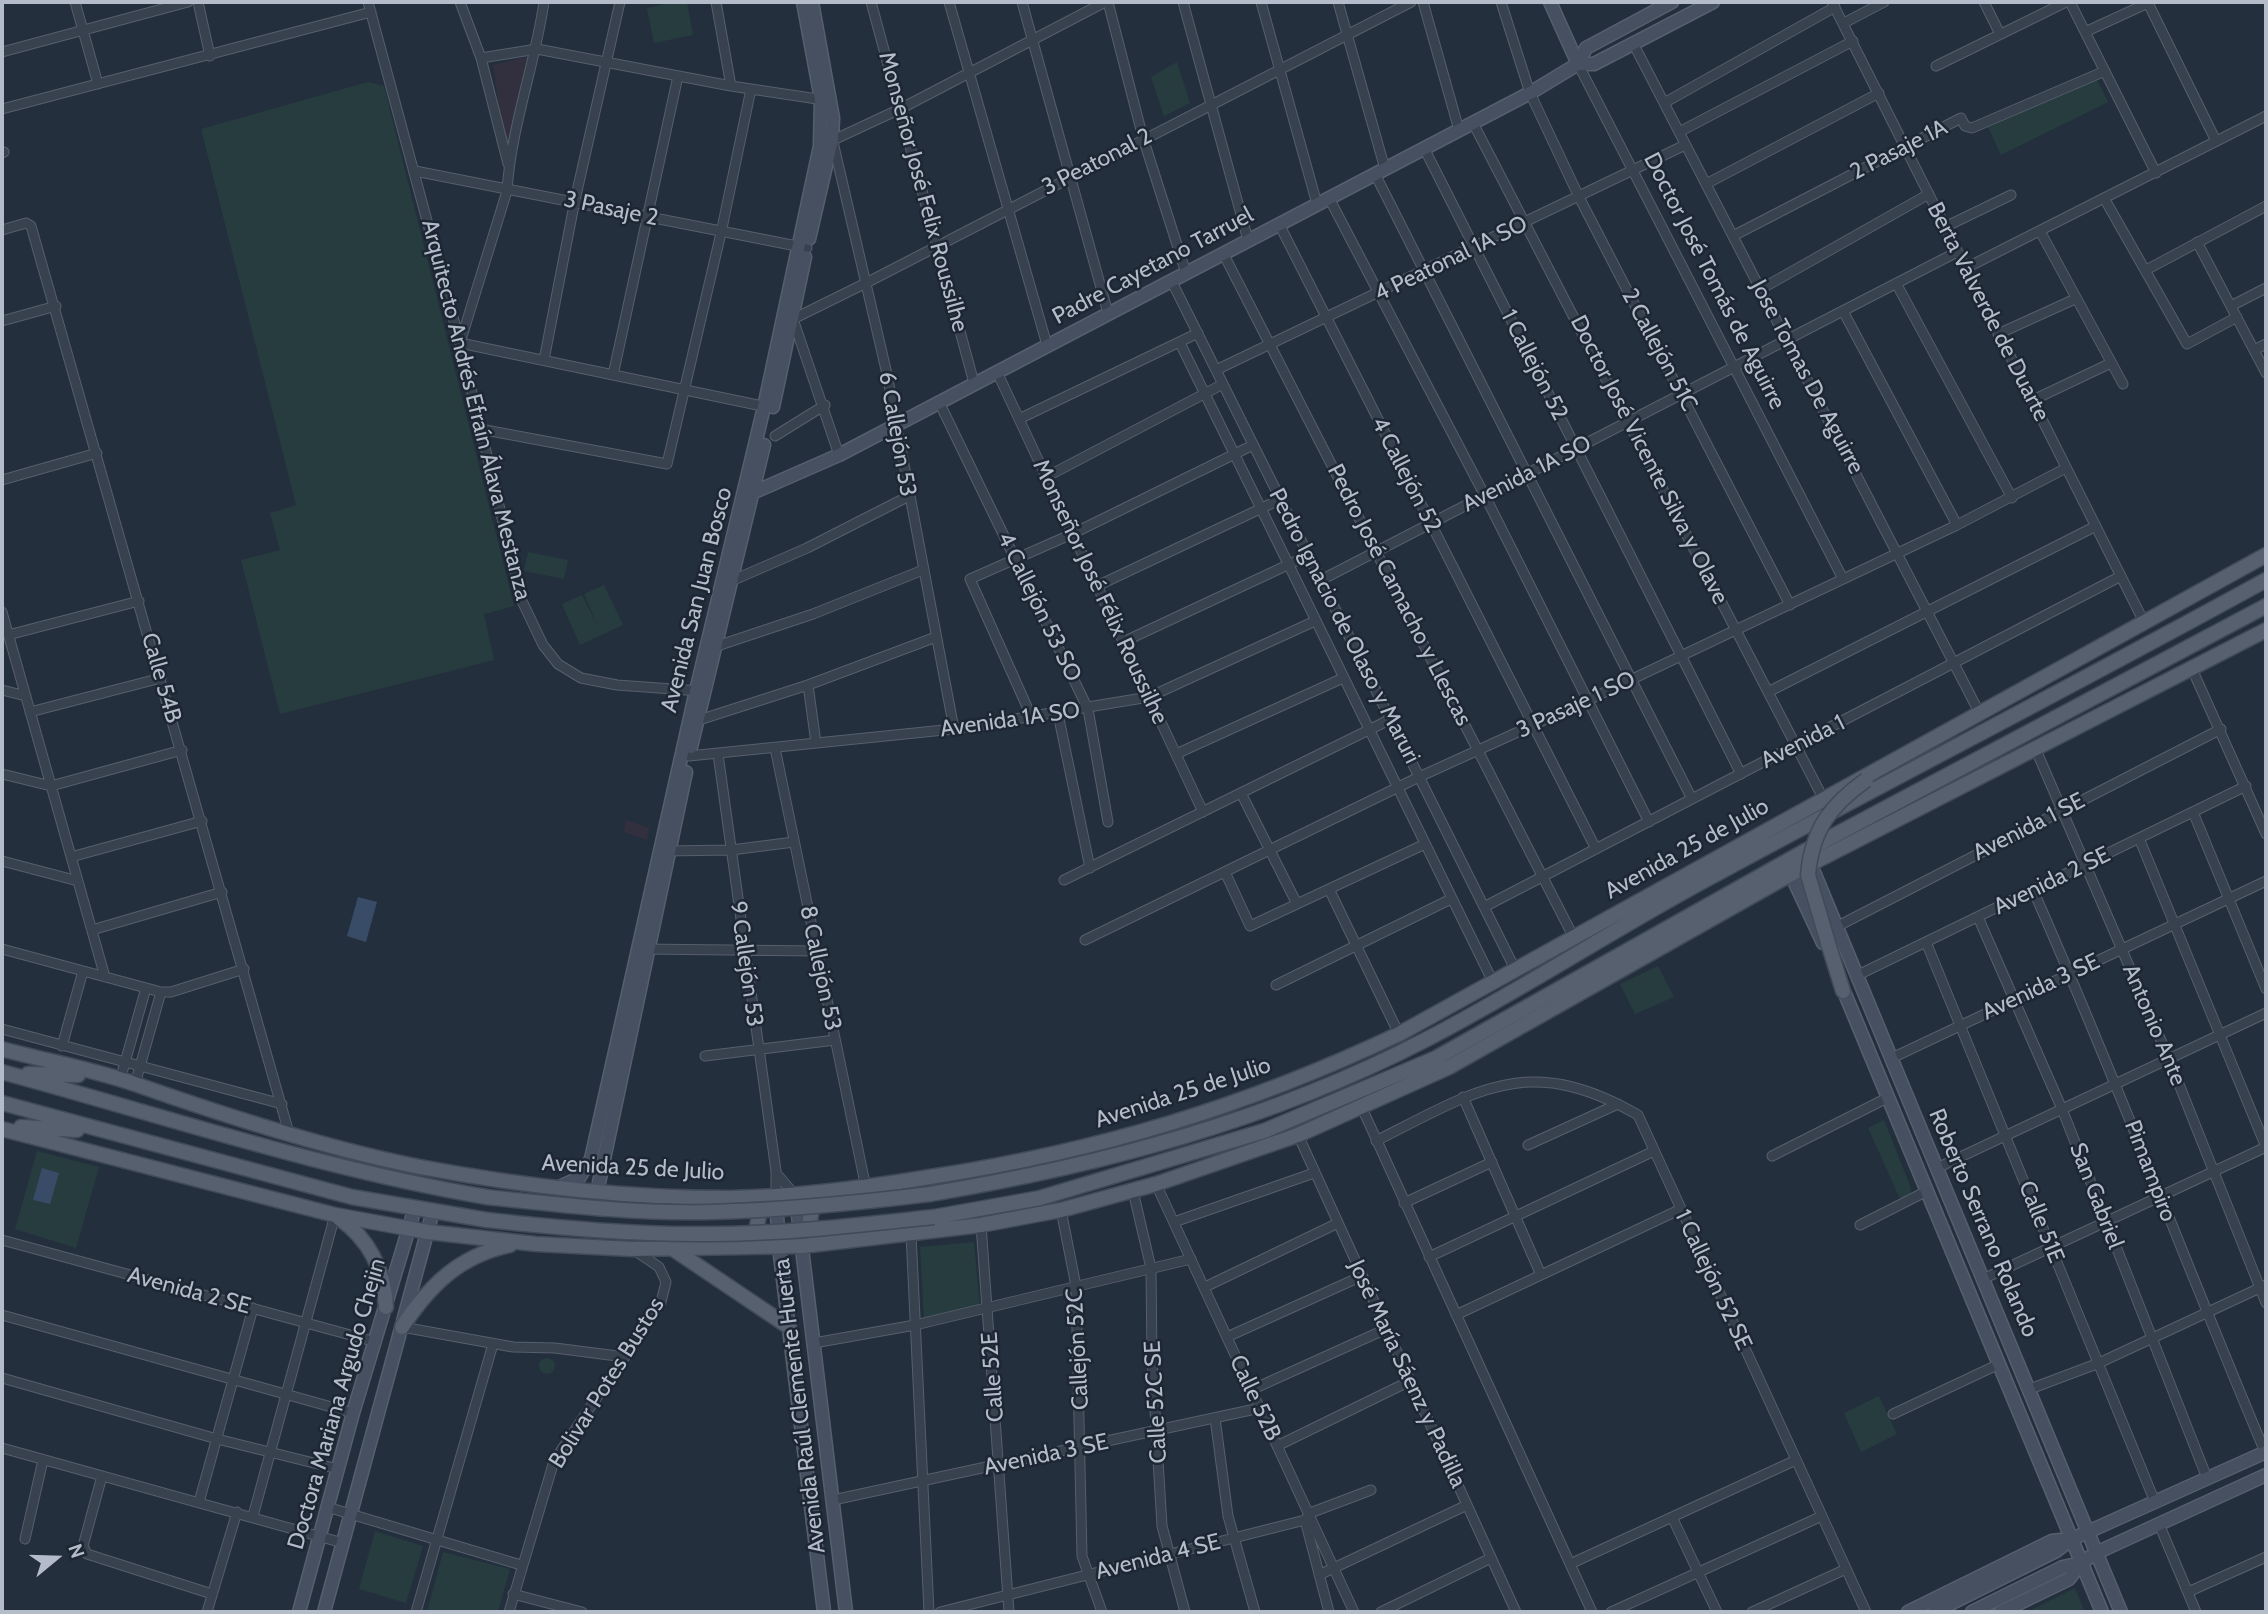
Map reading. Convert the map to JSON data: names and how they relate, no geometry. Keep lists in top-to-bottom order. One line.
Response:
{"streets":{"main road":["Padre Cayetano Tarruel","Doctor José Tomás de Aguirre","Avenida San Juan Bosco","Avenida 25 de Julio","Roberto Serrano Rolando","Doctora Mariana Argudo Chejin","Avenida Raúl Clemente Huerta"],"street":["2 Pasaje 1A","3 Peatonal 2","Monseñor José Felix Roussilhe","3 Pasaje 2","4 Peatonal 1A SO","Berta Valverde de Duarte","2 Callejón 51C","1 Callejón 52","Jose Tomas De Aguirre","Arquitecto Andrés Efraín Álava Mestanza","6 Callejón 53","Doctor José Vicente Silva y Olave","Avenida 1A SO","4 Callejón 52","Monseñor José Félix Roussilhe","Pedro José Camacho y Llescas","4 Callejón 53 SO","Pedro Ignacio de Olaso y Maruri","Calle 54B","3 Pasaje 1 SO","Avenida 1","Avenida 1 SE","Avenida 2 SE","9 Callejón 53","8 Callejón 53","Avenida 3 SE","Antonio Ante","Pimampiro","San Gabriel","Calle 51E","1 Callejón 52 SE","Callejón 52C","José María Sáenz y Padilla","Calle 52E","Bolivar Potes Bustos","Calle 52B","Calle 52C SE","Avenida 4 SE"]},"crossings":[["2 Pasaje 1A","Berta Valverde de Duarte"],["2 Pasaje 1A","Jose Tomas De Aguirre"],["3 Peatonal 2","Monseñor José Felix Roussilhe"],["3 Peatonal 2","6 Callejón 53"],["3 Peatonal 2","Avenida San Juan Bosco"],["Monseñor José Felix Roussilhe","Padre Cayetano Tarruel"],["3 Pasaje 2","Arquitecto Andrés Efraín Álava Mestanza"],["3 Pasaje 2","Avenida San Juan Bosco"],["4 Peatonal 1A SO","Doctor José Tomás de Aguirre"],["4 Peatonal 1A SO","2 Callejón 51C"],["4 Peatonal 1A SO","1 Callejón 52"],["4 Peatonal 1A SO","Jose Tomas De Aguirre"],["4 Peatonal 1A SO","Doctor José Vicente Silva y Olave"],["4 Peatonal 1A SO","4 Callejón 52"],["4 Peatonal 1A SO","Pedro José Camacho y Llescas"],["4 Peatonal 1A SO","Pedro Ignacio de Olaso y Maruri"],["Padre Cayetano Tarruel","Doctor José Tomás de Aguirre"],["Padre Cayetano Tarruel","2 Callejón 51C"],["Padre Cayetano Tarruel","1 Callejón 52"],["Padre Cayetano Tarruel","Jose Tomas De Aguirre"],["Padre Cayetano Tarruel","6 Callejón 53"],["Padre Cayetano Tarruel","Doctor José Vicente Silva y Olave"],["Padre Cayetano Tarruel","4 Callejón 52"],["Padre Cayetano Tarruel","Monseñor José Félix Roussilhe"],["Padre Cayetano Tarruel","Pedro José Camacho y Llescas"],["Padre Cayetano Tarruel","Avenida San Juan Bosco"],["Padre Cayetano Tarruel","4 Callejón 53 SO"],["Padre Cayetano Tarruel","Pedro Ignacio de Olaso y Maruri"],["Doctor José Tomás de Aguirre","Avenida 1A SO"],["Doctor José Tomás de Aguirre","3 Pasaje 1 SO"],["Berta Valverde de Duarte","Avenida 1A SO"],["Berta Valverde de Duarte","3 Pasaje 1 SO"],["Berta Valverde de Duarte","Avenida 1"],["Berta Valverde de Duarte","Avenida 25 de Julio"],["2 Callejón 51C","Avenida 1A SO"],["2 Callejón 51C","3 Pasaje 1 SO"],["1 Callejón 52","Avenida 1A SO"],["1 Callejón 52","3 Pasaje 1 SO"],["1 Callejón 52","Avenida 1"],["Jose Tomas De Aguirre","Avenida 1A SO"],["Jose Tomas De Aguirre","3 Pasaje 1 SO"],["Jose Tomas De Aguirre","Avenida 1"],["Jose Tomas De Aguirre","Avenida 25 de Julio"],["Arquitecto Andrés Efraín Álava Mestanza","Avenida San Juan Bosco"],["6 Callejón 53","Avenida 1A SO"],["6 Callejón 53","Avenida San Juan Bosco"],["Doctor José Vicente Silva y Olave","Avenida 1A SO"],["Doctor José Vicente Silva y Olave","3 Pasaje 1 SO"],["Doctor José Vicente Silva y Olave","Avenida 1"],["Doctor José Vicente Silva y Olave","Avenida 25 de Julio"],["Avenida 1A SO","4 Callejón 52"],["Avenida 1A SO","Monseñor José Félix Roussilhe"],["Avenida 1A SO","Pedro José Camacho y Llescas"],["Avenida 1A SO","Avenida San Juan Bosco"],["Avenida 1A SO","4 Callejón 53 SO"],["Avenida 1A SO","Pedro Ignacio de Olaso y Maruri"],["Avenida 1A SO","9 Callejón 53"],["Avenida 1A SO","8 Callejón 53"],["4 Callejón 52","3 Pasaje 1 SO"],["4 Callejón 52","Avenida 1"],["Pedro José Camacho y Llescas","3 Pasaje 1 SO"],["Pedro José Camacho y Llescas","Avenida 1"],["Pedro José Camacho y Llescas","Avenida 25 de Julio"],["Avenida San Juan Bosco","Avenida 25 de Julio"],["Pedro Ignacio de Olaso y Maruri","3 Pasaje 1 SO"],["Pedro Ignacio de Olaso y Maruri","Avenida 1"],["Pedro Ignacio de Olaso y Maruri","Avenida 25 de Julio"],["Calle 54B","Avenida 25 de Julio"],["Avenida 1 SE","Antonio Ante"],["Avenida 1 SE","Roberto Serrano Rolando"],["Avenida 25 de Julio","9 Callejón 53"],["Avenida 25 de Julio","8 Callejón 53"],["Avenida 25 de Julio","Avenida Raúl Clemente Huerta"],["Avenida 2 SE","Antonio Ante"],["Avenida 2 SE","Pimampiro"],["Avenida 2 SE","San Gabriel"],["Avenida 2 SE","Calle 51E"],["Avenida 2 SE","Roberto Serrano Rolando"],["Avenida 2 SE","Doctora Mariana Argudo Chejin"],["9 Callejón 53","Avenida Raúl Clemente Huerta"],["Avenida 3 SE","Antonio Ante"],["Avenida 3 SE","Pimampiro"],["Avenida 3 SE","San Gabriel"],["Avenida 3 SE","Calle 51E"],["Avenida 3 SE","Roberto Serrano Rolando"],["Avenida 3 SE","Callejón 52C"],["Avenida 3 SE","Calle 52E"],["Avenida 3 SE","Calle 52B"],["Avenida 3 SE","Calle 52C SE"],["Avenida 3 SE","Avenida Raúl Clemente Huerta"],["Callejón 52C","Avenida 4 SE"],["Calle 52E","Avenida 4 SE"],["Calle 52B","Avenida 4 SE"],["Calle 52C SE","Avenida 4 SE"]],"north":"right"}
